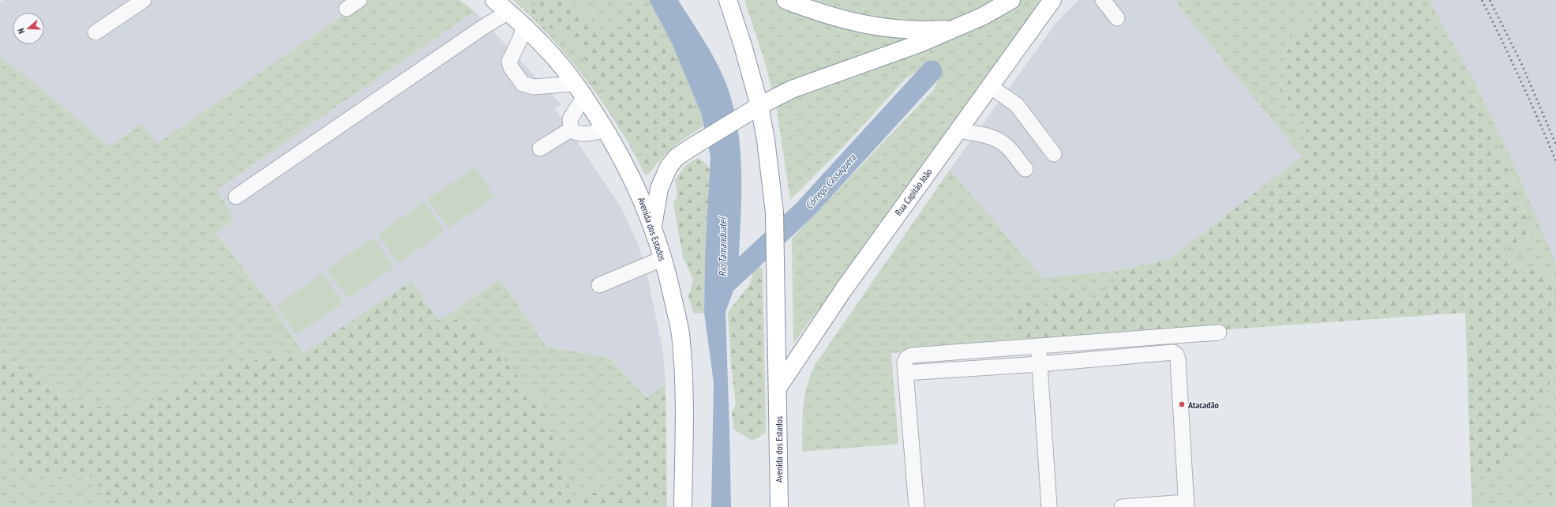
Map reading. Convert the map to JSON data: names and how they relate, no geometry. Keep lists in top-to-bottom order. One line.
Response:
{"streets":{"highway":["Rua Capitão João","Avenida dos Estados"]},"crossings":[["Rua Capitão João","Avenida dos Estados"]],"water":["Córrego Cassaquera","Rio Tamanduateí"],"places":["Atacadão"],"north":"left"}
